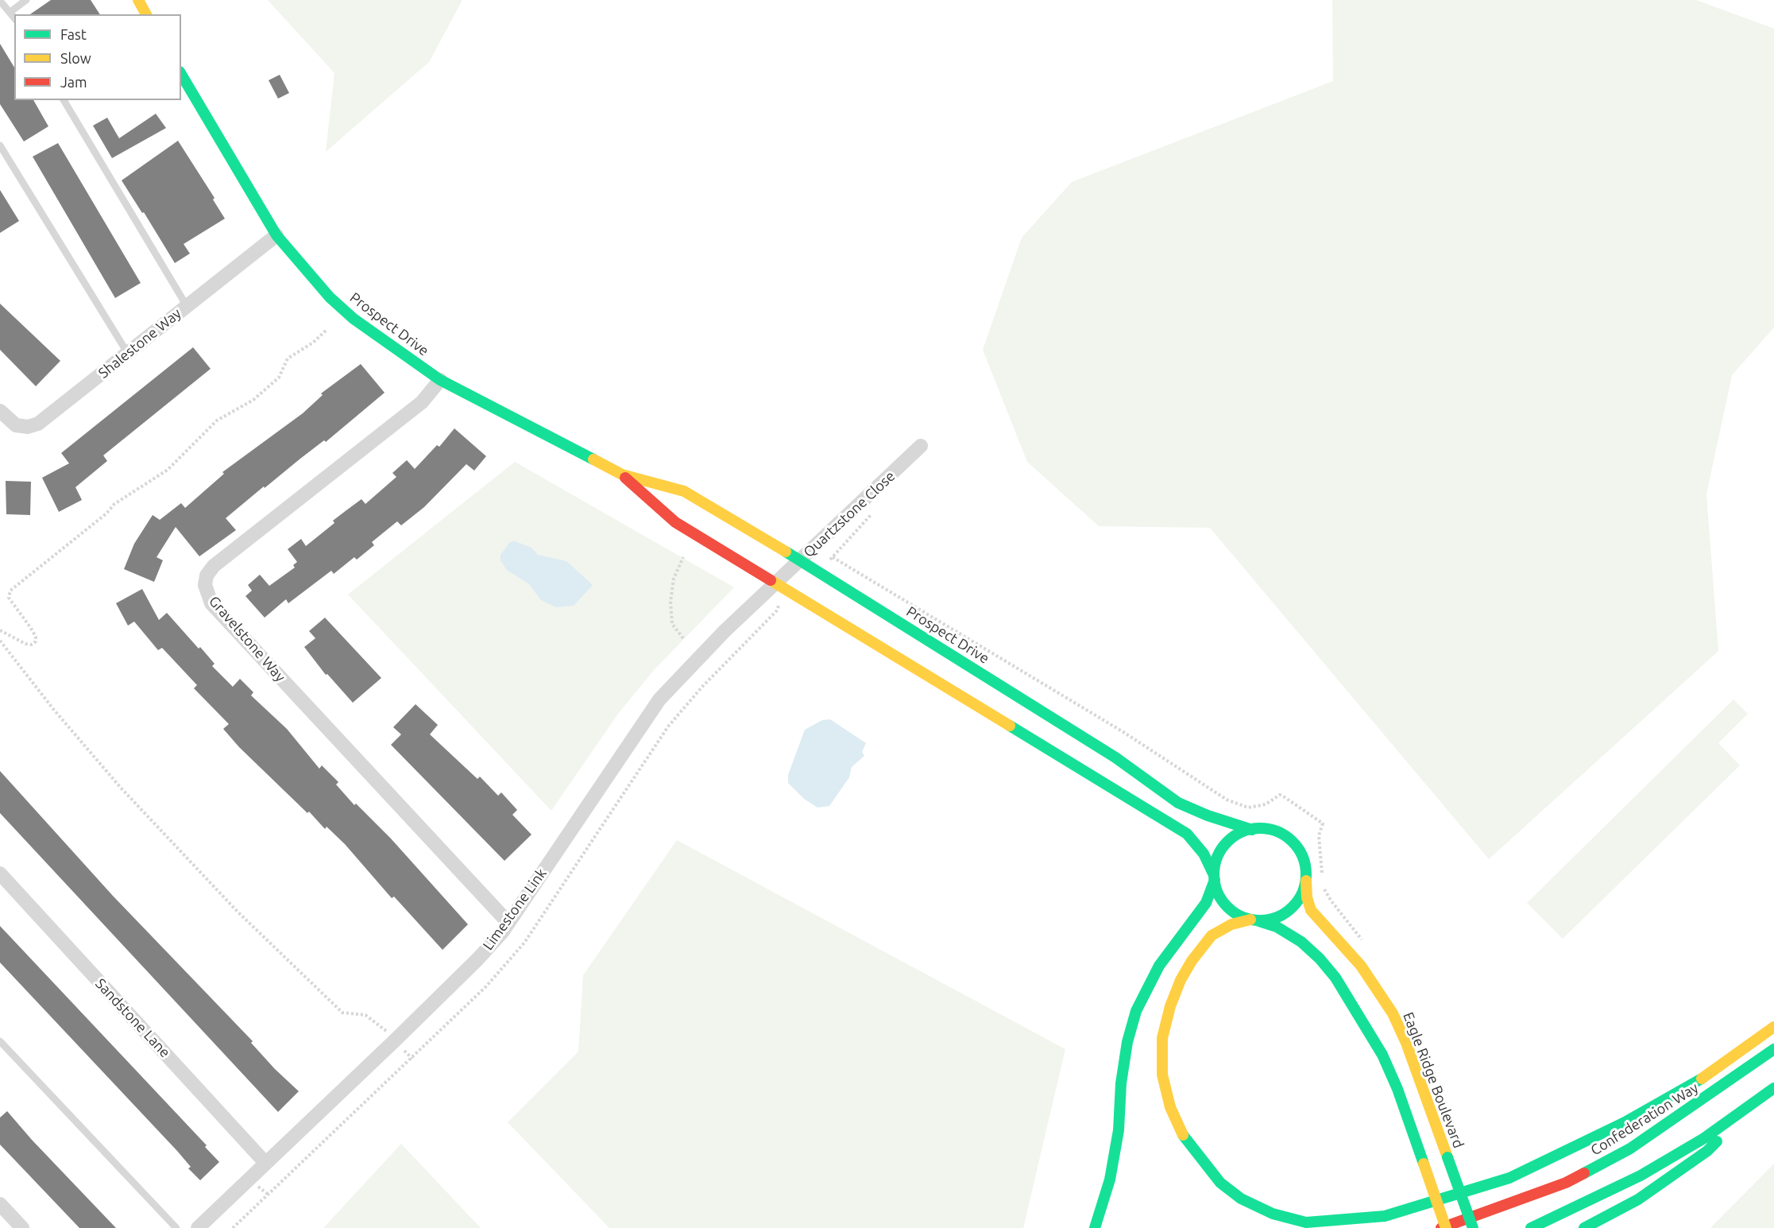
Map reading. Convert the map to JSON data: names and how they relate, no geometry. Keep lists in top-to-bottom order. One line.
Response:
{"streets":{"street":["Prospect Drive","Shalestone Way","Quartzstone Close","Gravelstone Way","Limestone Link","Sandstone Lane","Eagle Ridge Boulevard","Confederation Way"]},"crossings":[["Prospect Drive","Shalestone Way"],["Prospect Drive","Quartzstone Close"],["Prospect Drive","Gravelstone Way"],["Prospect Drive","Limestone Link"],["Prospect Drive","Eagle Ridge Boulevard"],["Quartzstone Close","Limestone Link"],["Gravelstone Way","Limestone Link"],["Limestone Link","Sandstone Lane"]],"legend":["Fast","Slow","Jam"]}
